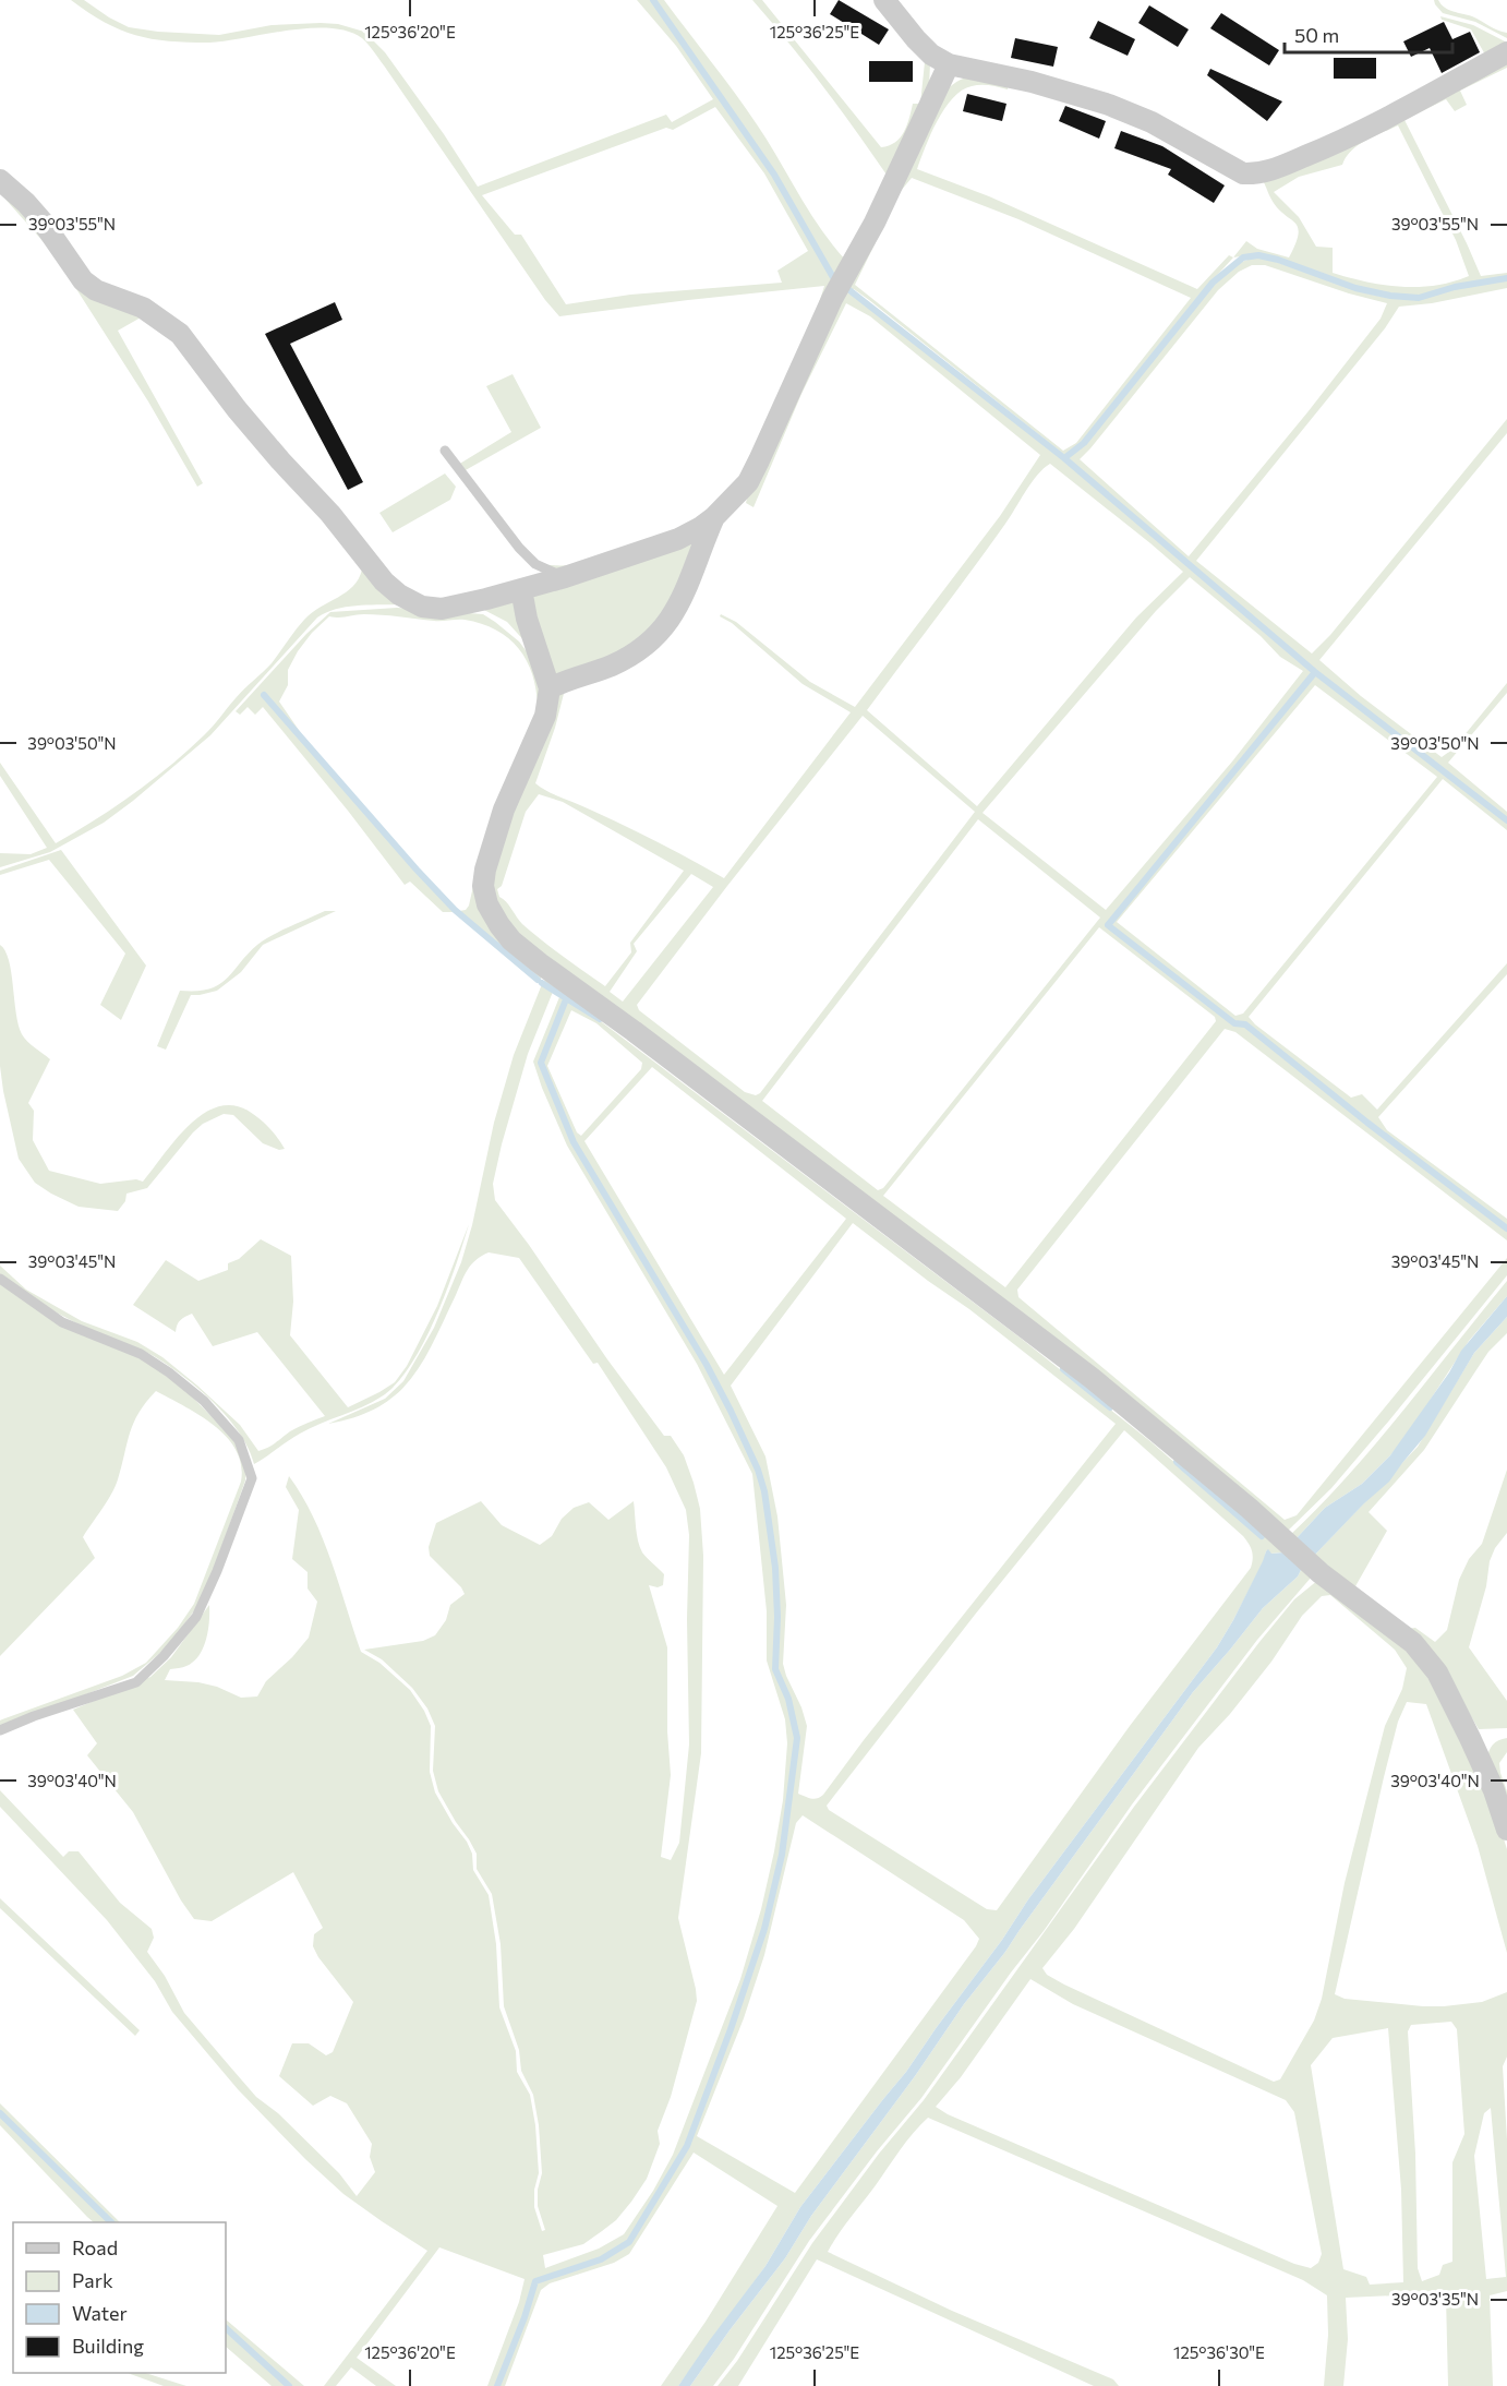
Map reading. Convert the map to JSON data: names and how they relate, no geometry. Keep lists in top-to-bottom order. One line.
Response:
{"legend":["Road","Park","Water","Building"],"scale_bar":"50 m","coordinates":["125°36'20\"E","125°36'25\"E","39°03'55\"N","39°03'50\"N","39°03'45\"N","39°03'40\"N","39°03'35\"N","125°36'30\"E"]}
